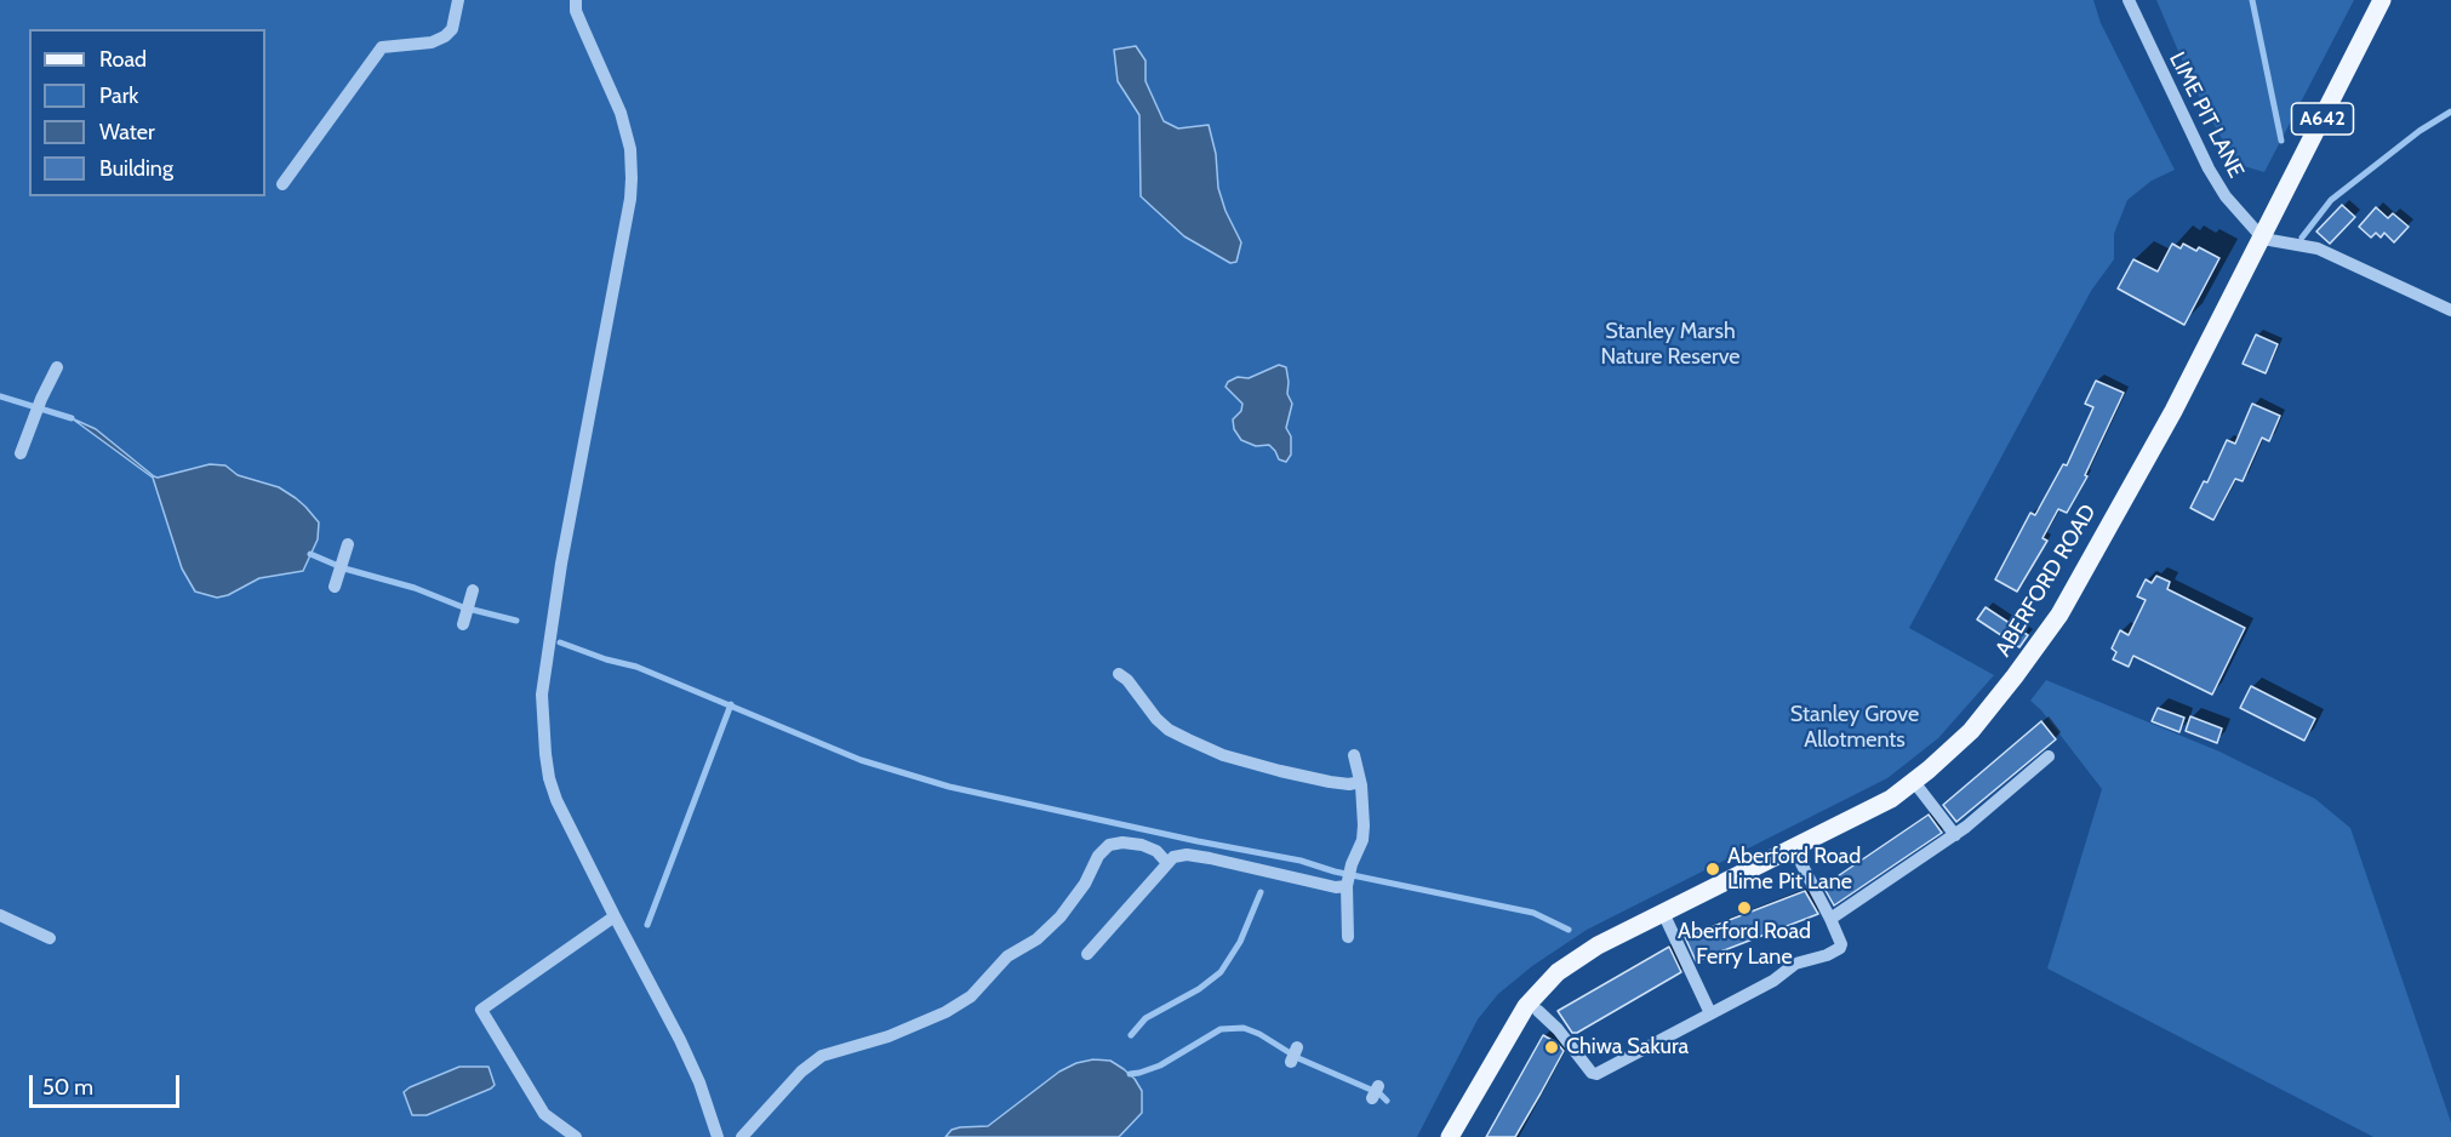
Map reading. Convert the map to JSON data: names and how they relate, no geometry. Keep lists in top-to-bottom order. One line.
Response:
{"streets":{"main road":["A642","ABERFORD ROAD"],"street":["LIME PIT LANE"]},"crossings":[["LIME PIT LANE","ABERFORD ROAD"]],"parks":["Stanley Marsh Nature Reserve","Stanley Grove Allotments"],"places":["Aberford Road Lime Pit Lane","Aberford Road Ferry Lane","Chiwa Sakura"],"legend":["Road","Park","Water","Building"],"scale_bar":"50 m"}
